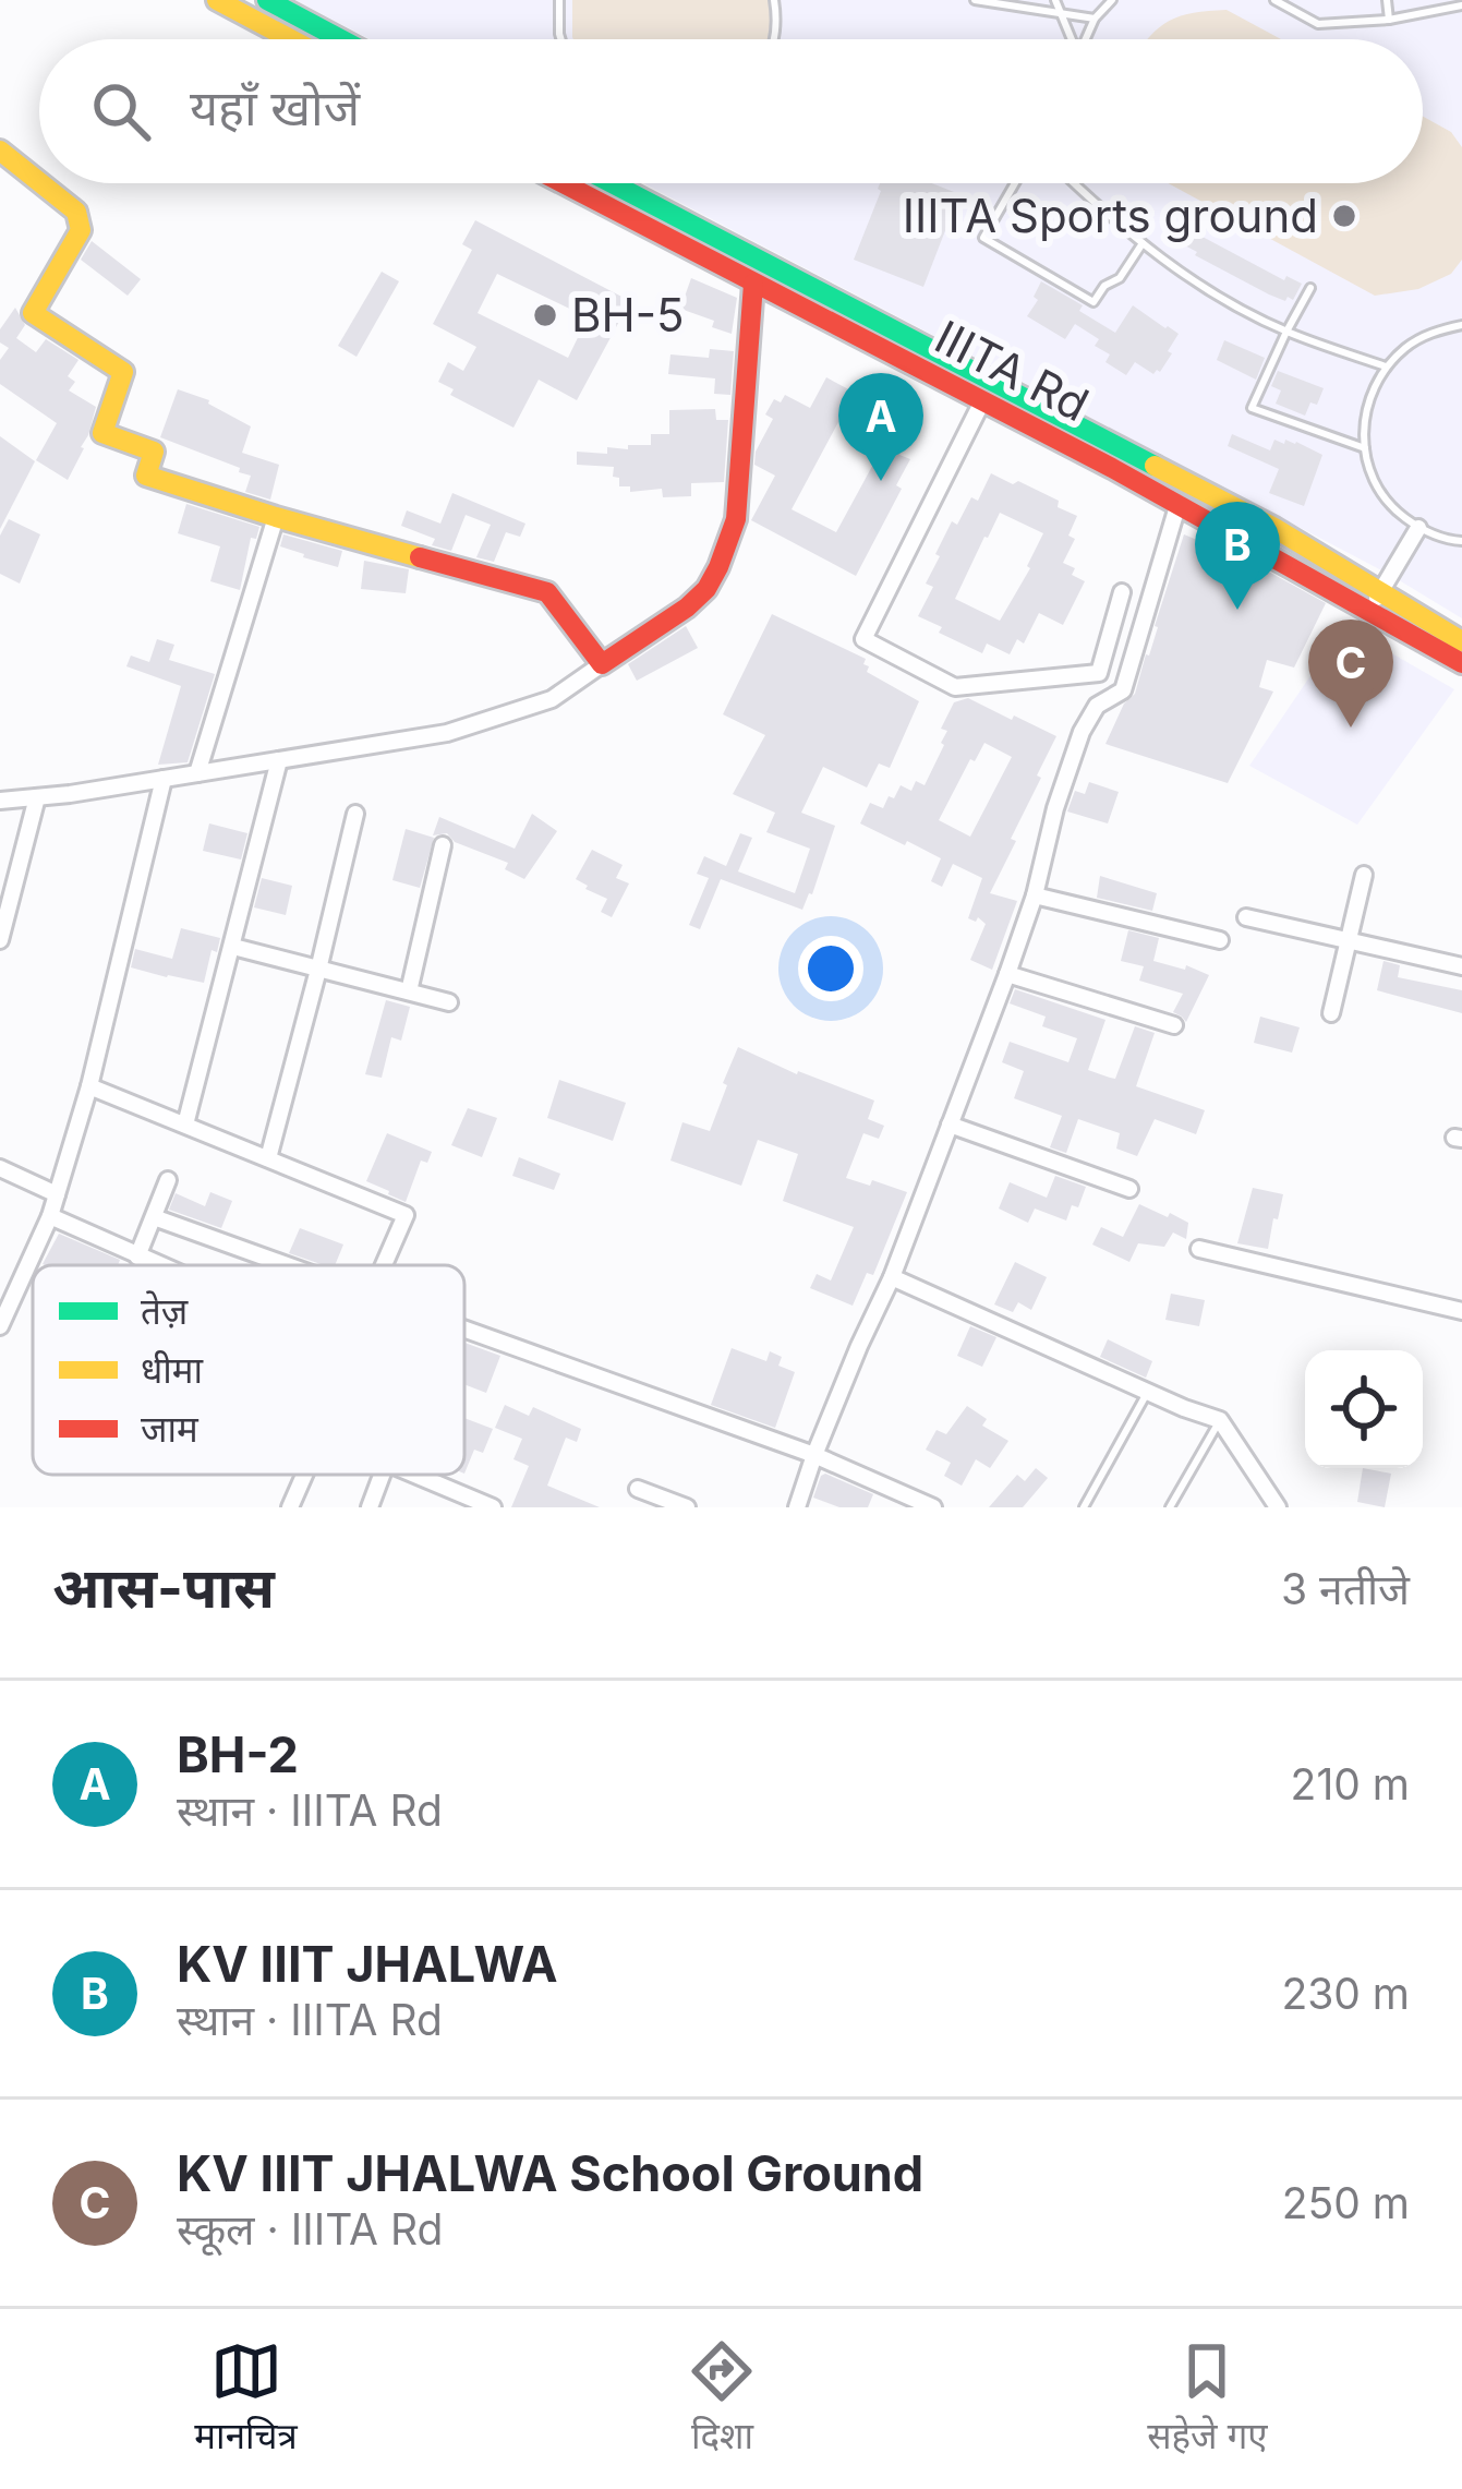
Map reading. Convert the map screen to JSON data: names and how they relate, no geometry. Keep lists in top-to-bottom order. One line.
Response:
{"streets":{"main road":["IIITA Rd"]},"places":["IIITA Sports ground","BH-5"],"legend":["तेज़","धीमा","जाम"],"page":{"search":"यहाँ खोजें","pins":["A","B","C"],"heading":["आस-पास","3 नतीजे"],"list":[{"mark":"A","name":"BH-2","note":"स्थान · IIITA Rd","value":"210 m"},{"mark":"B","name":"KV IIIT JHALWA","note":"स्थान · IIITA Rd","value":"230 m"},{"mark":"C","name":"KV IIIT JHALWA School Ground","note":"स्कूल · IIITA Rd","value":"250 m"}],"nav":["मानचित्र","दिशा","सहेजे गए"]}}
